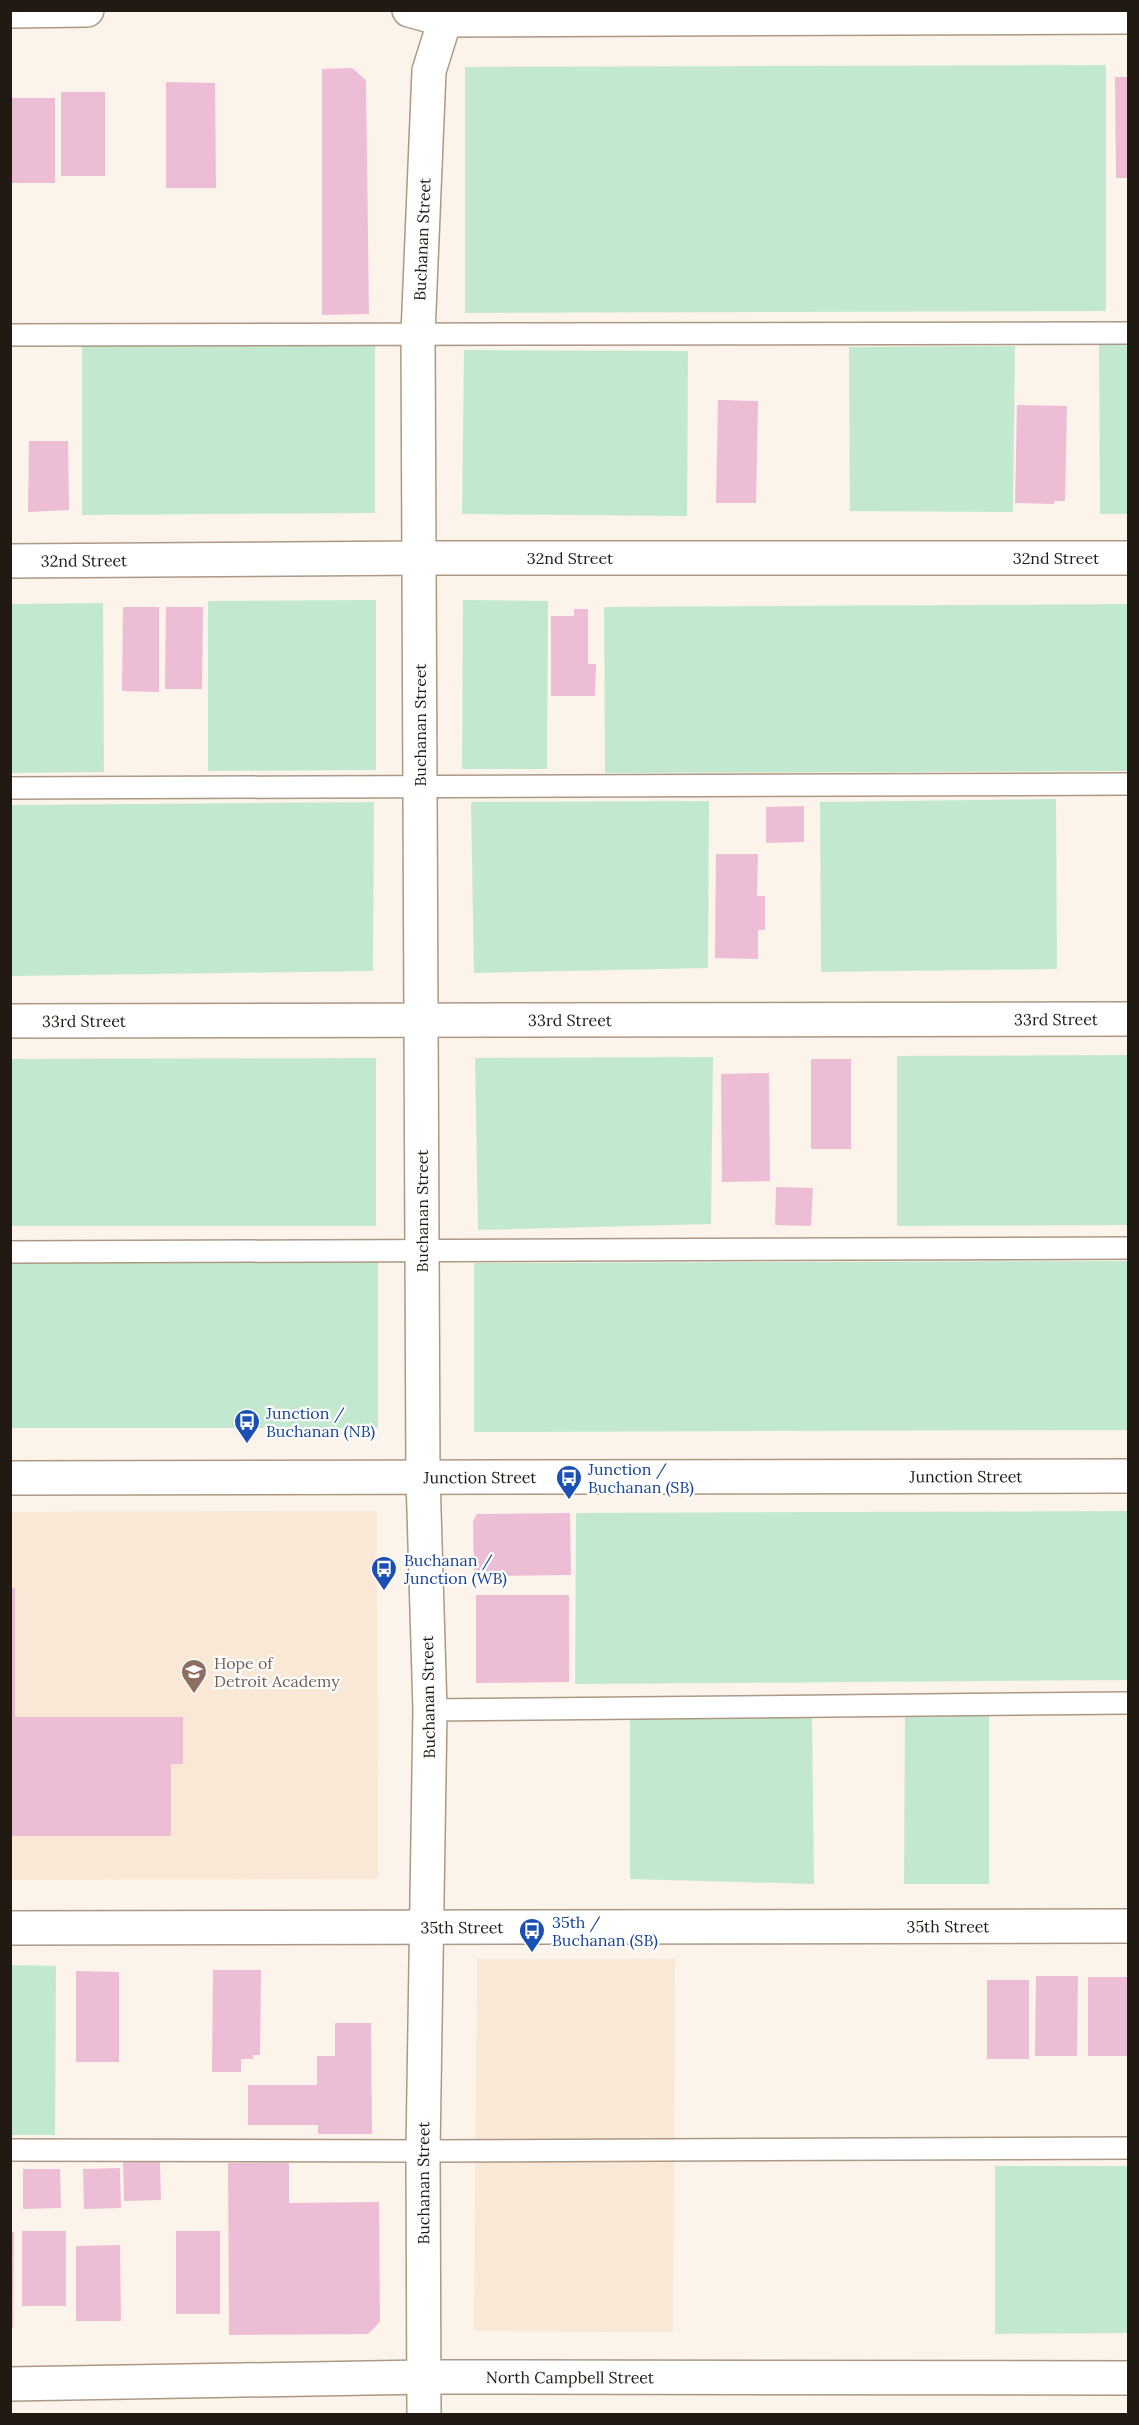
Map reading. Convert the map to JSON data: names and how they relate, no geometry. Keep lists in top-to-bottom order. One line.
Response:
{"streets":{"street":["Buchanan Street","32nd Street","33rd Street","Junction Street","35th Street","North Campbell Street"]},"crossings":[["Buchanan Street","32nd Street"],["Buchanan Street","33rd Street"],["Buchanan Street","Junction Street"],["Buchanan Street","35th Street"],["Buchanan Street","North Campbell Street"]],"places":{"bus stop":["Junction / Buchanan (NB)","Junction / Buchanan (SB)","Buchanan / Junction (WB)","35th / Buchanan (SB)"],"school or university":["Hope of Detroit Academy"]}}
